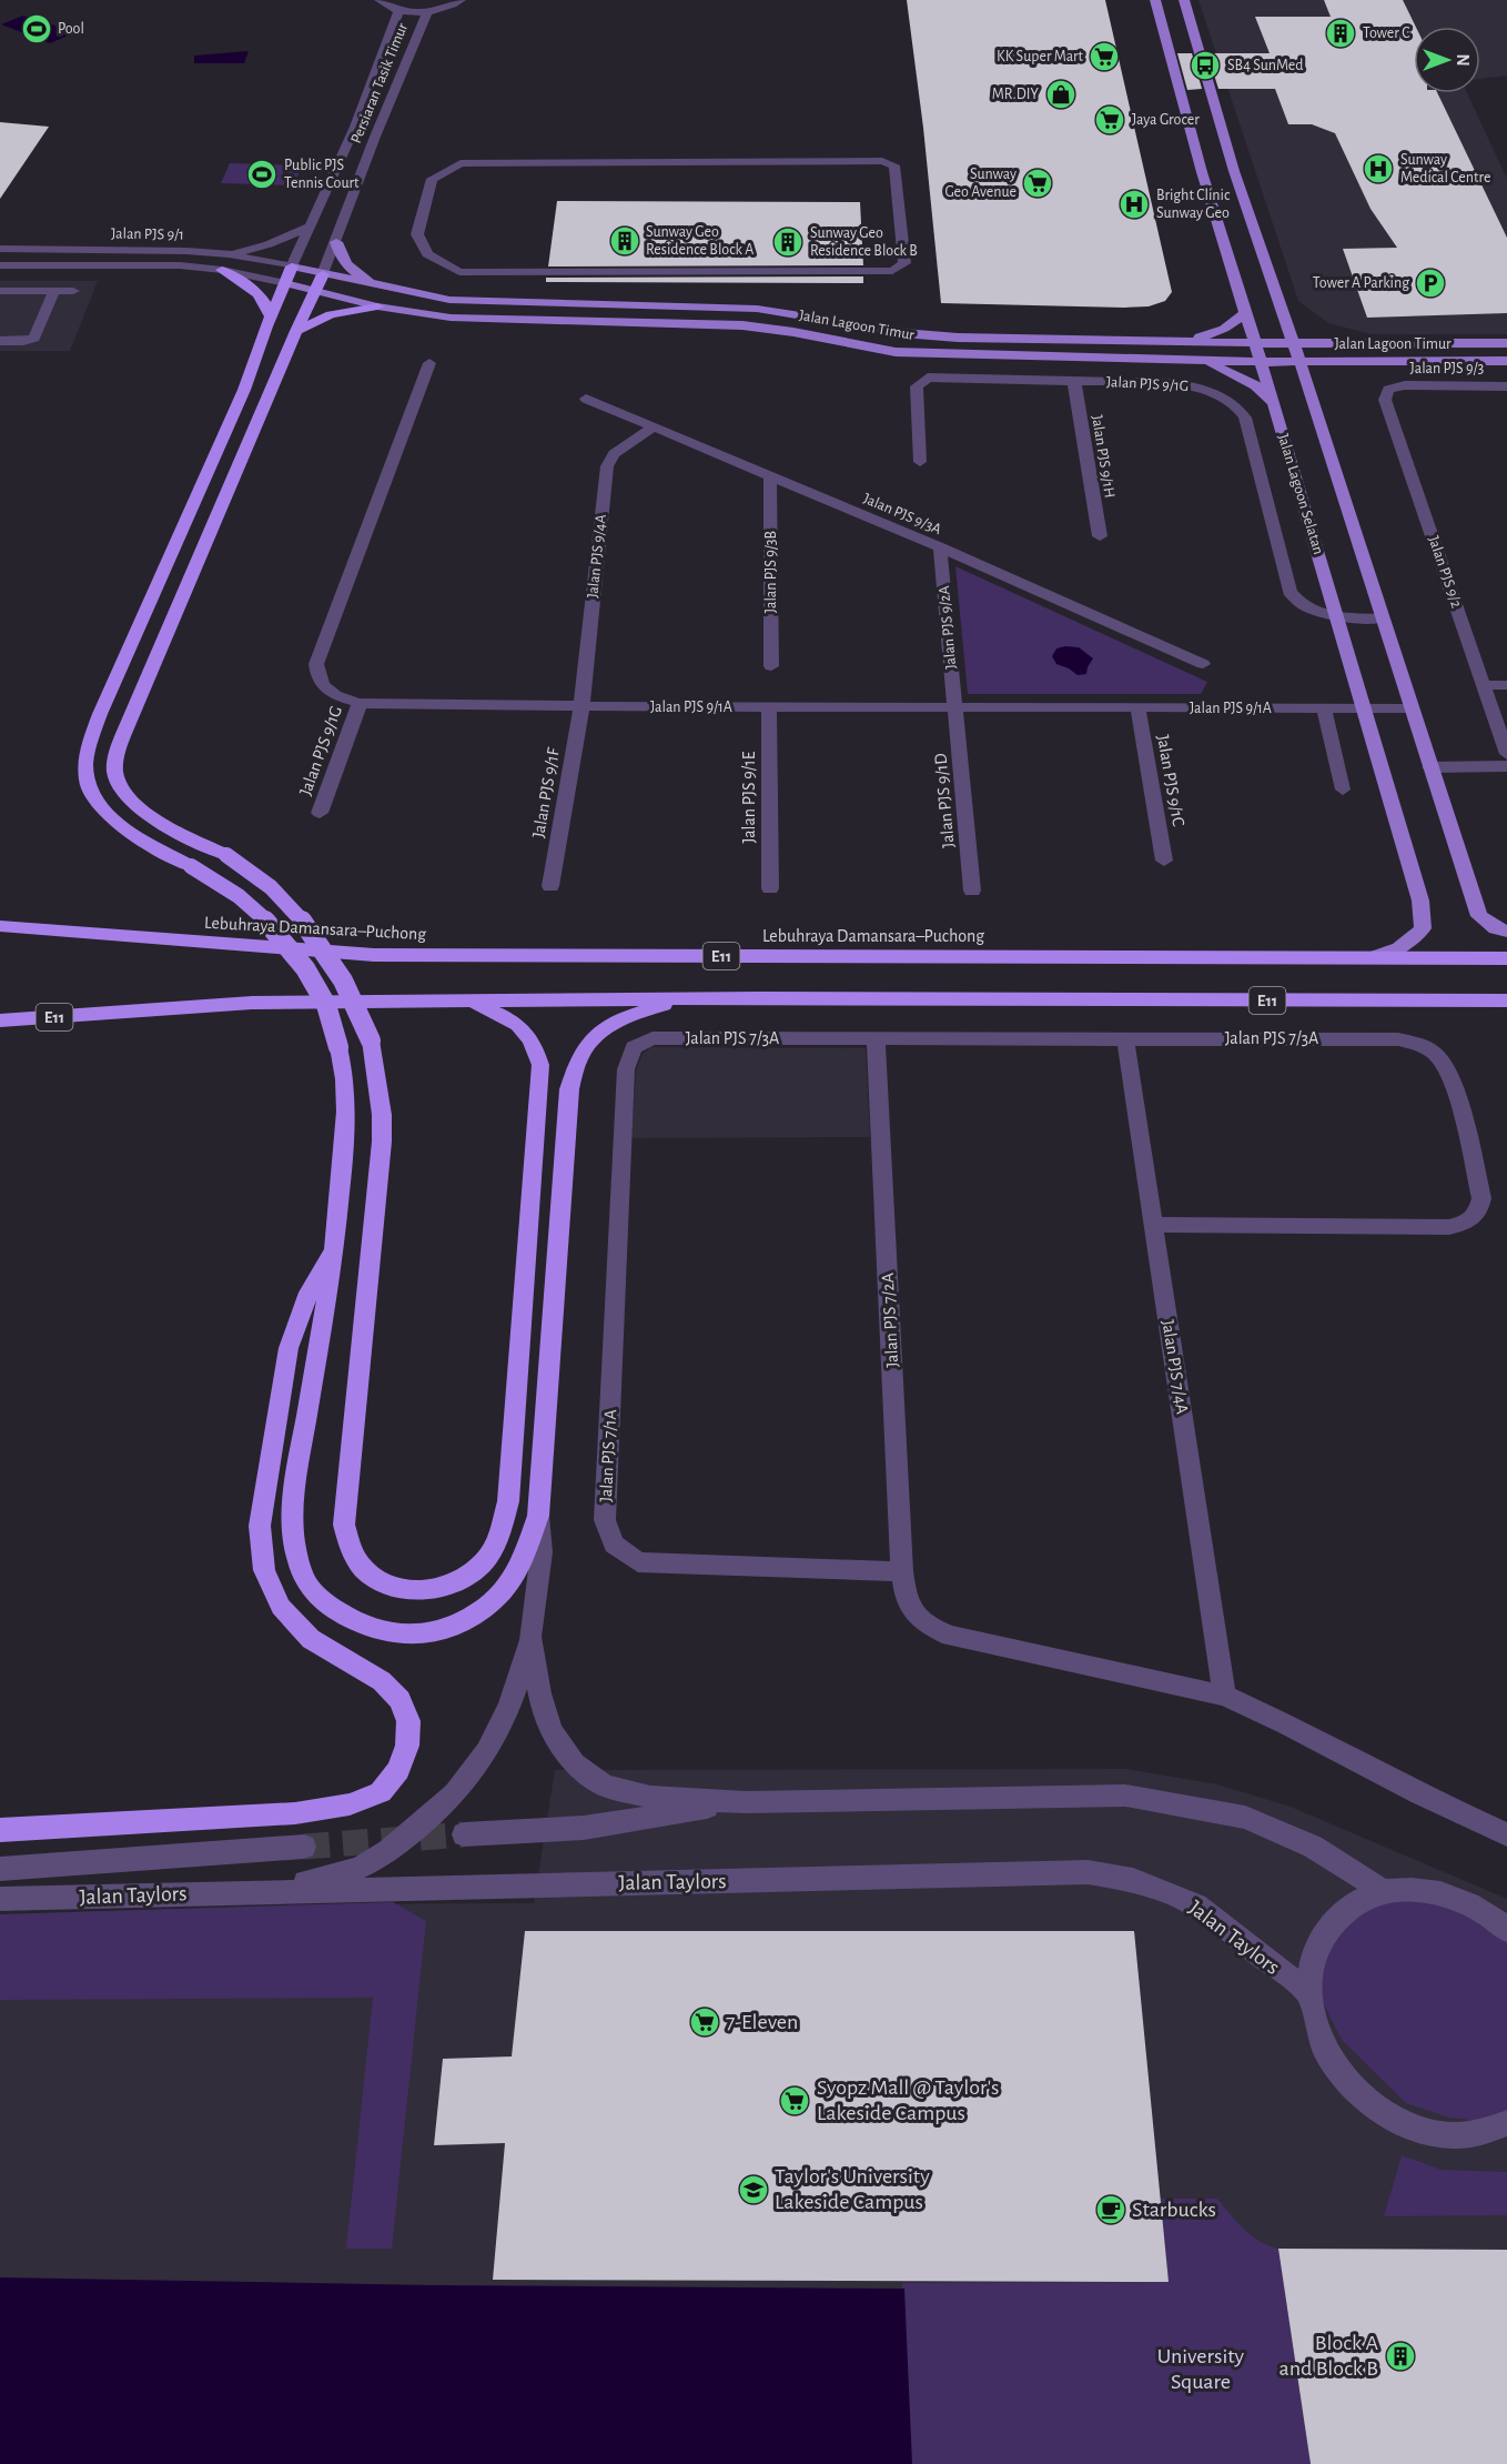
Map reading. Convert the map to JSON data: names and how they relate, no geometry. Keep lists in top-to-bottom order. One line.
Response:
{"streets":{"highway":["Lebuhraya Damansara–Puchong","E11"],"main road":["Jalan Lagoon Timur","Jalan Lagoon Selatan"],"street":["Persiaran Tasik Timur","Jalan PJS 9/1","Jalan PJS 9/3","Jalan PJS 9/1G","Jalan PJS 9/1H","Jalan PJS 9/3A","Jalan PJS 9/4A","Jalan PJS 9/3B","Jalan PJS 9/2","Jalan PJS 9/2A","Jalan PJS 9/1A","Jalan PJS 9/1C","Jalan PJS 9/1F","Jalan PJS 9/1E","Jalan PJS 9/1D","Jalan PJS 7/3A","Jalan PJS 7/2A","Jalan PJS 7/4A","Jalan PJS 7/1A","Jalan Taylors"]},"crossings":[["Persiaran Tasik Timur","Jalan PJS 9/1"],["Persiaran Tasik Timur","Jalan Lagoon Timur"],["Jalan PJS 9/1","Jalan Lagoon Timur"],["Jalan Lagoon Timur","Jalan Lagoon Selatan"],["Jalan PJS 9/3","Jalan PJS 9/2"],["Jalan PJS 9/1G","Jalan PJS 9/1H"],["Jalan PJS 9/1G","Jalan Lagoon Selatan"],["Jalan PJS 9/1G","Jalan PJS 9/1A"],["Jalan Lagoon Selatan","Jalan PJS 9/1A"],["Jalan Lagoon Selatan","Lebuhraya Damansara–Puchong"],["Jalan PJS 9/3A","Jalan PJS 9/4A"],["Jalan PJS 9/3A","Jalan PJS 9/3B"],["Jalan PJS 9/3A","Jalan PJS 9/2A"],["Jalan PJS 9/4A","Jalan PJS 9/1A"],["Jalan PJS 9/4A","Jalan PJS 9/1F"],["Jalan PJS 9/2A","Jalan PJS 9/1A"],["Jalan PJS 9/2A","Jalan PJS 9/1D"],["Jalan PJS 9/1A","Jalan PJS 9/1C"],["Jalan PJS 9/1A","Jalan PJS 9/1F"],["Jalan PJS 9/1A","Jalan PJS 9/1E"],["Jalan PJS 9/1A","Jalan PJS 9/1D"],["Jalan PJS 7/3A","Jalan PJS 7/2A"],["Jalan PJS 7/3A","Jalan PJS 7/4A"],["Jalan PJS 7/3A","Jalan PJS 7/1A"],["Jalan PJS 7/2A","Jalan PJS 7/4A"],["Jalan PJS 7/2A","Jalan PJS 7/1A"]],"parks":["University Square"],"places":{"sports":["Pool","Public PJS Tennis Court"],"building":["Tower C","Sunway Geo Residence Block A","Sunway Geo Residence Block B","Block A and Block B"],"supermarket":["KK Super Mart","Jaya Grocer","Sunway Geo Avenue","7-Eleven","Syopz Mall @ Taylor's Lakeside Campus"],"bus stop":["SB4 SunMed"],"shop":["MR.DIY"],"hospital":["Sunway Medical Centre","Bright Clinic Sunway Geo"],"parking":["Tower A Parking"],"school or university":["Taylor's University Lakeside Campus"],"cafe":["Starbucks"]},"north":"right"}
